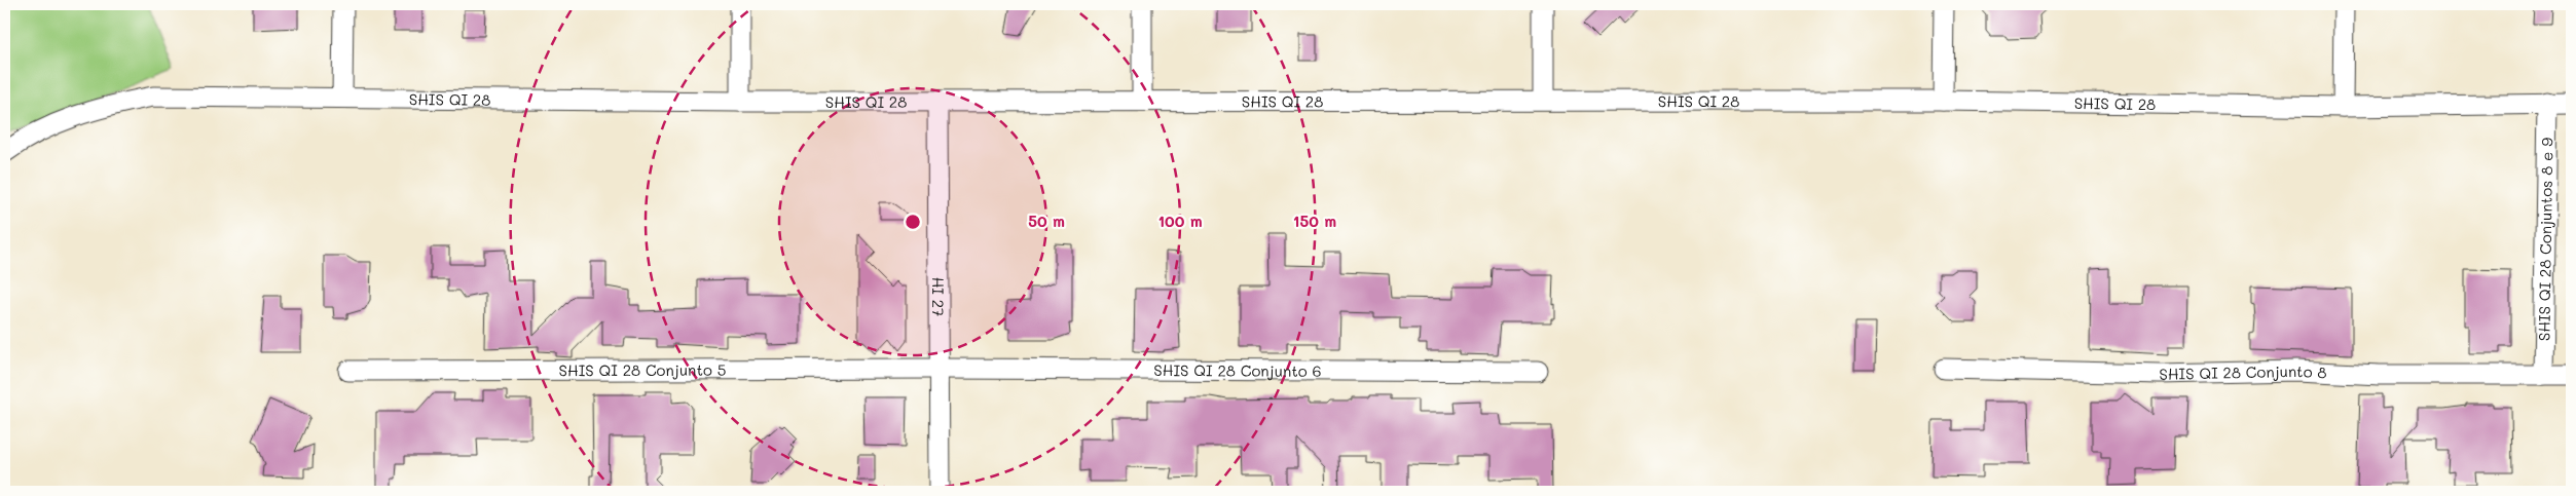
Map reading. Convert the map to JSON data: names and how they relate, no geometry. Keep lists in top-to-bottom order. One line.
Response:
{"streets":{"street":["SHIS QI 28","SHIS QI 28 Conjuntos 8 e 9","HI 27","SHIS QI 28 Conjunto 5","SHIS QI 28 Conjunto 6","SHIS QI 28 Conjunto 8"]},"crossings":[["SHIS QI 28","SHIS QI 28 Conjuntos 8 e 9"],["SHIS QI 28","HI 27"],["SHIS QI 28 Conjuntos 8 e 9","SHIS QI 28 Conjunto 8"],["HI 27","SHIS QI 28 Conjunto 5"],["HI 27","SHIS QI 28 Conjunto 6"],["SHIS QI 28 Conjunto 5","SHIS QI 28 Conjunto 6"]],"rings":["50 m","100 m","150 m"]}
